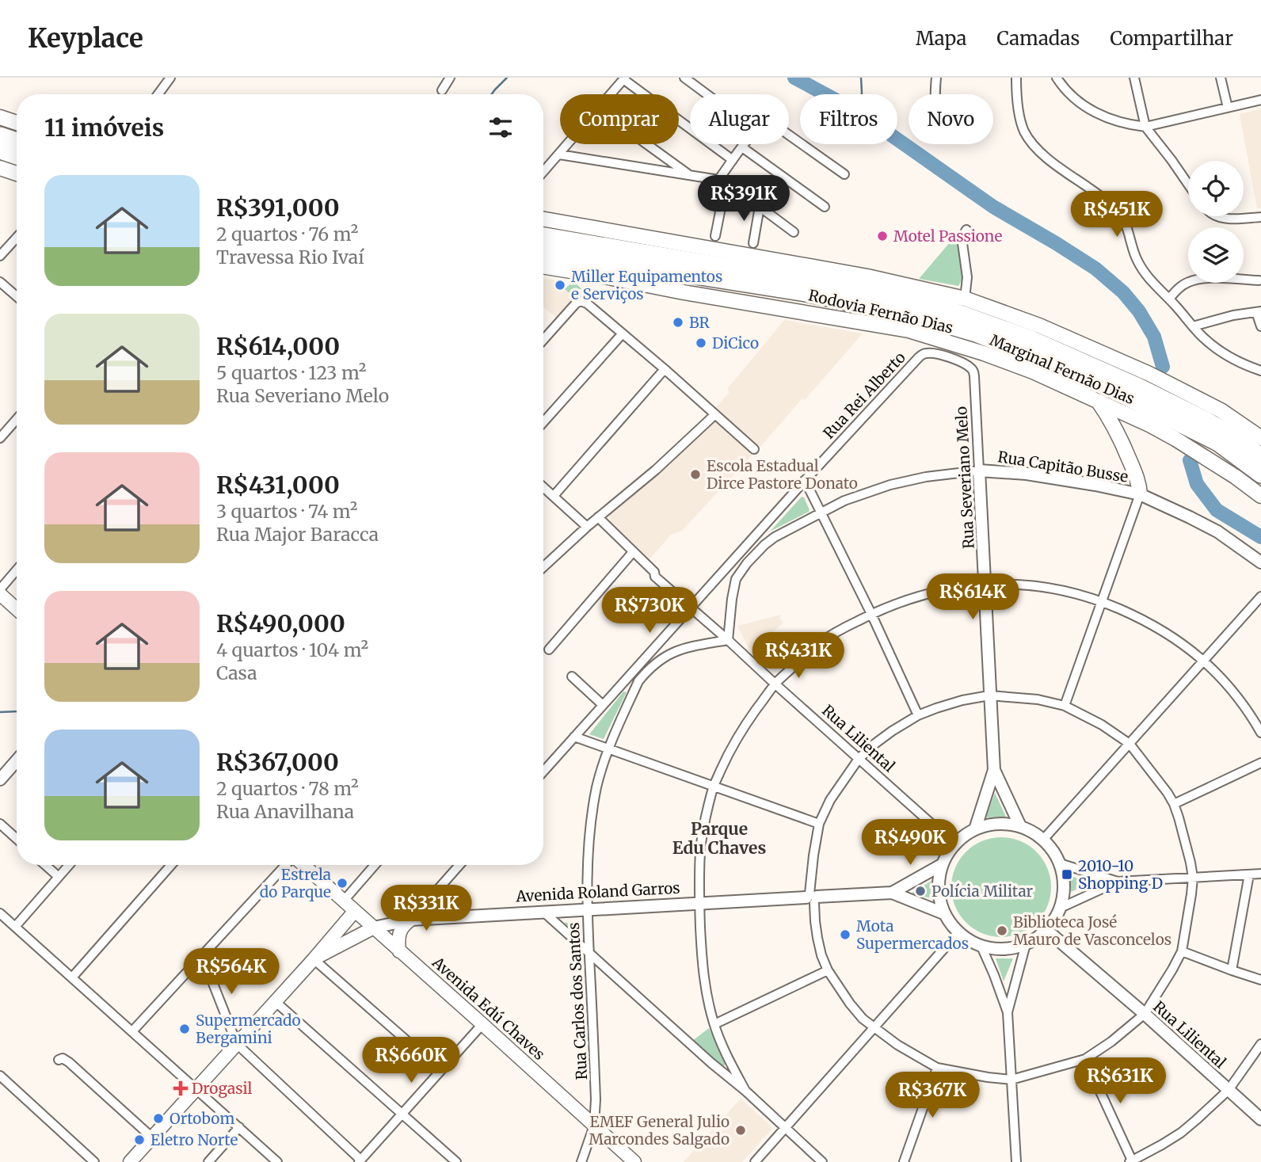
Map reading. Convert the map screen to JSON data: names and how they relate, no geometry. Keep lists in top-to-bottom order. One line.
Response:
{"streets":{"highway":["Rodovia Fernão Dias","Marginal Fernão Dias"],"main road":["Avenida Roland Garros","Avenida Edú Chaves"],"street":["Rua Rei Alberto","Rua Capitão Busse","Rua Severiano Melo","Rua Liliental","Rua Carlos dos Santos"]},"crossings":[["Rua Rei Alberto","Rua Severiano Melo"],["Rua Rei Alberto","Rua Liliental"],["Rua Capitão Busse","Rua Severiano Melo"],["Rua Capitão Busse","Rua Liliental"],["Rua Capitão Busse","Rua Carlos dos Santos"],["Rua Liliental","Rua Carlos dos Santos"],["Avenida Roland Garros","Rua Carlos dos Santos"],["Avenida Roland Garros","Avenida Edú Chaves"],["Rua Carlos dos Santos","Avenida Edú Chaves"]],"districts":["Parque Edu Chaves"],"places":{"other":["Motel Passione","Miller Equipamentos e Serviços","BR","DiCico","Escola Estadual Dirce Pastore Donato","Estrela do Parque","Polícia Militar","Biblioteca José Mauro de Vasconcelos","Mota Supermercados","Supermercado Bergamini","Ortobom","EMEF General Julio Marcondes Salgado","Eletro Norte"],"transit":["2010-10 Shopping D"],"health":["Drogasil"]},"page":{"header":"Keyplace","nav":["Mapa","Camadas","Compartilhar"],"chip":["Comprar","Alugar","Filtros","Novo"],"heading":"11 imóveis","list":[{"name":"R$391,000","note":"2 quartos · 76 m² · Travessa Rio Ivaí"},{"name":"R$614,000","note":"5 quartos · 123 m² · Rua Severiano Melo"},{"name":"R$431,000","note":"3 quartos · 74 m² · Rua Major Baracca"},{"name":"R$490,000","note":"4 quartos · 104 m² · Casa"},{"name":"R$367,000","note":"2 quartos · 78 m² · Rua Anavilhana"}],"price":["R$391K","R$451K","R$614K","R$730K","R$431K","R$490K","R$331K","R$564K","R$660K","R$631K","R$367K"]}}
